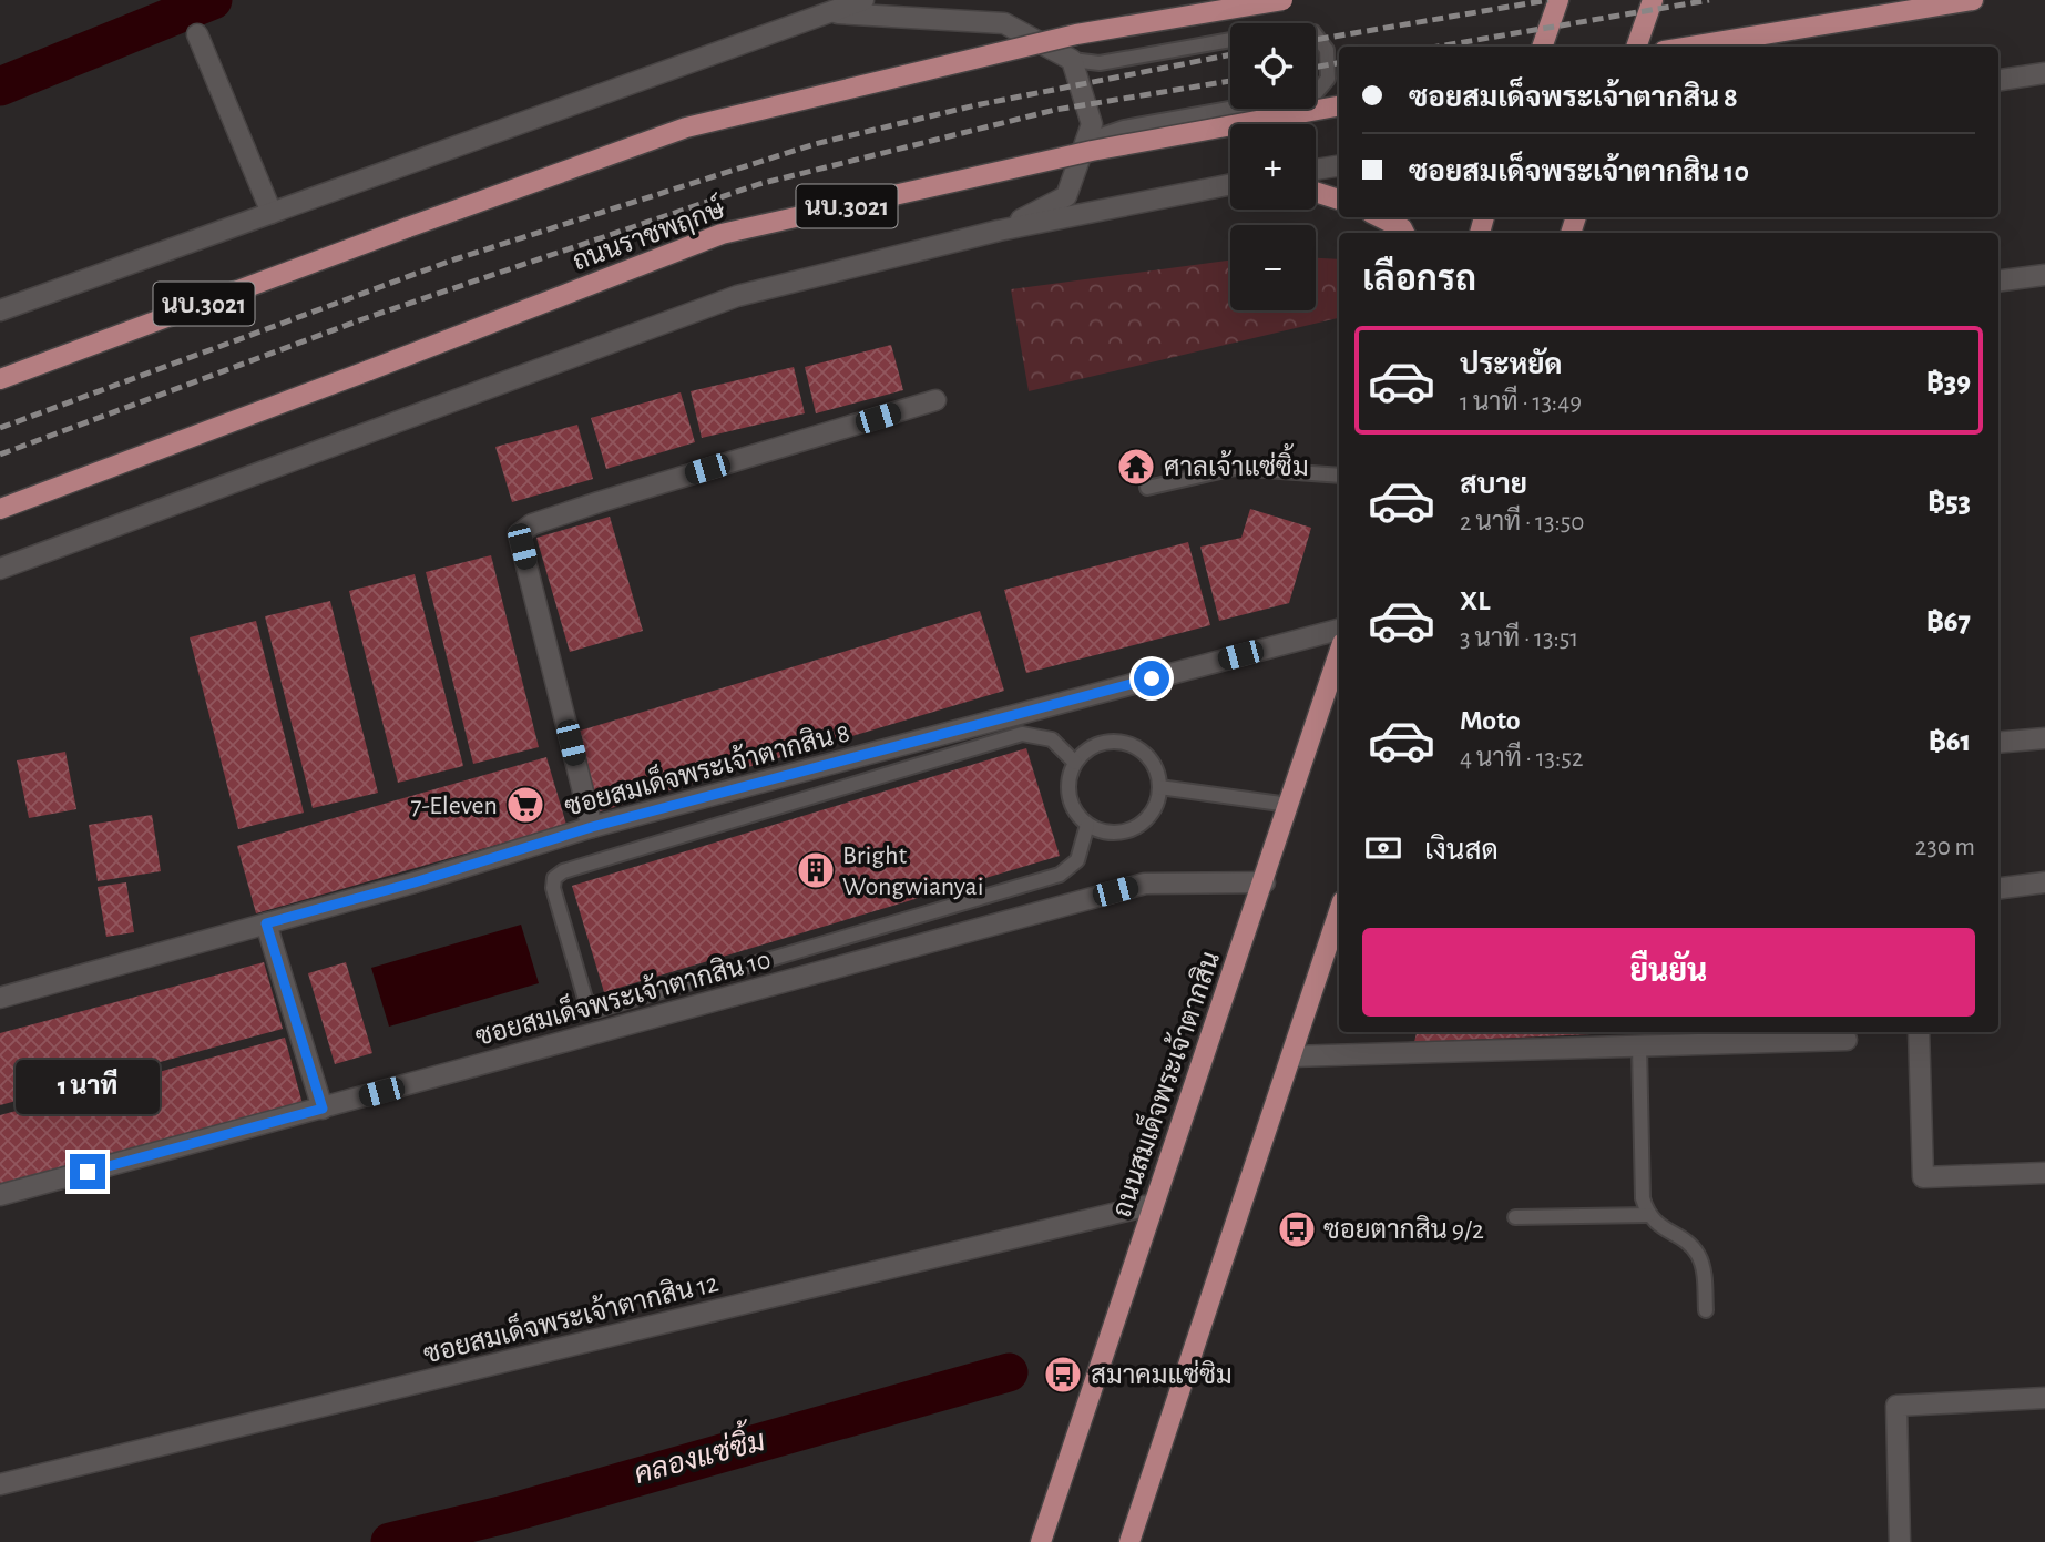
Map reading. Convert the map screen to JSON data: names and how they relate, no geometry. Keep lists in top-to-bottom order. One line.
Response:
{"streets":{"main road":["นบ.3021","ถนนราชพฤกษ์","ถนนสมเด็จพระเจ้าตากสิน"],"street":["ซอยสมเด็จพระเจ้าตากสิน 8","ซอยสมเด็จพระเจ้าตากสิน 10","ซอยสมเด็จพระเจ้าตากสิน 12"]},"crossings":[["ซอยสมเด็จพระเจ้าตากสิน 10","ถนนสมเด็จพระเจ้าตากสิน"],["ถนนสมเด็จพระเจ้าตากสิน","ซอยสมเด็จพระเจ้าตากสิน 12"]],"water":["คลองแซ่ซิ้ม"],"places":{"temple":["ศาลเจ้าแซ่ซิ้ม"],"supermarket":["7-Eleven"],"building":["Bright Wongwianyai"],"bus stop":["ซอยตากสิน 9/2","สมาคมแซ่ซิม"]},"page":{"map_buttons":["+","−"],"banner":["ซอยสมเด็จพระเจ้าตากสิน 8","ซอยสมเด็จพระเจ้าตากสิน 10"],"heading":"เลือกรถ","list":[{"name":"ประหยัด","note":"1 นาที · 13:49","value":"฿39"},{"name":"สบาย","note":"2 นาที · 13:50","value":"฿53"},{"name":"XL","note":"3 นาที · 13:51","value":"฿67"},{"name":"Moto","note":"4 นาที · 13:52","value":"฿61"}],"pay":["เงินสด","230 m"],"buttons":"ยืนยัน","bubble":"1 นาที"}}
